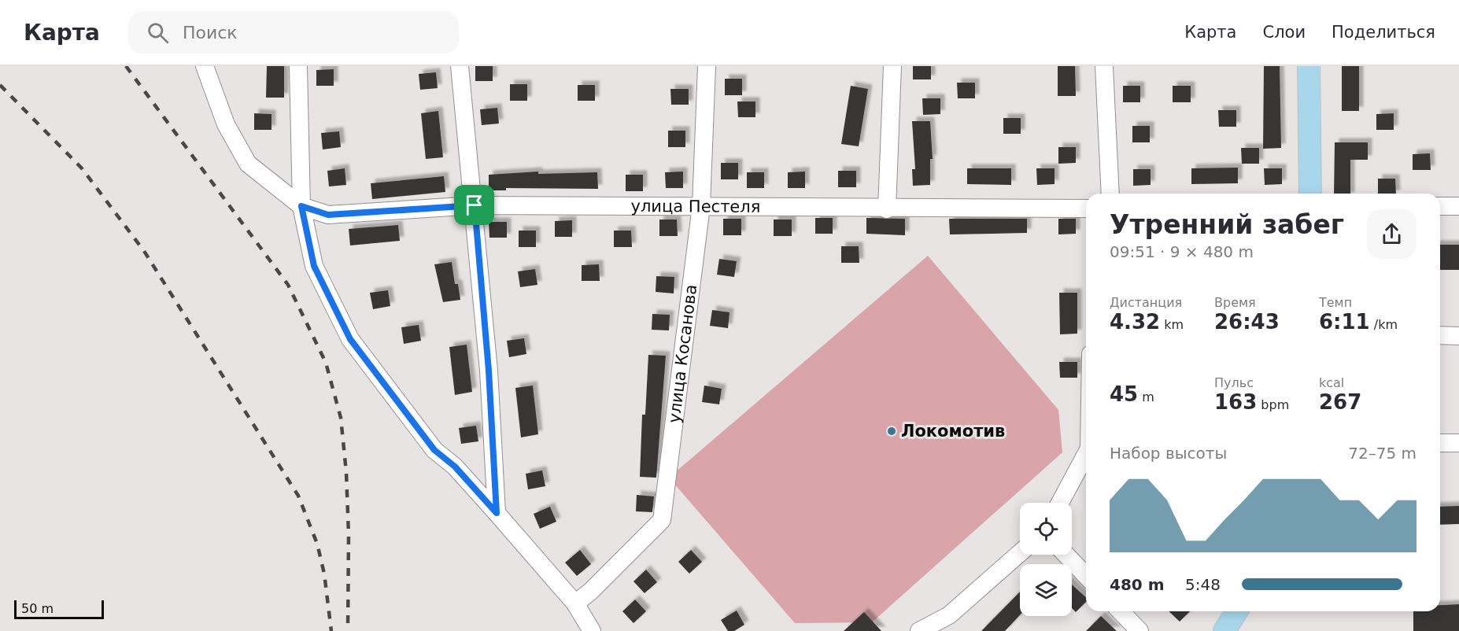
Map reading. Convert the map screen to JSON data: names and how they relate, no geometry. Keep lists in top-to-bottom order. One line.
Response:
{"streets":{"street":["улица Пестеля","улица Косанова"]},"crossings":[["улица Пестеля","улица Косанова"]],"places":["Локомотив"],"scale_bar":"50 m","page":{"header":"Карта","search":"Поиск","nav":["Карта","Слои","Поделиться"],"heading":["Утренний забег","09:51 · 9 × 480 m"],"stats":[["Дистанция","4.32 km"],["Время","26:43"],["Темп","6:11 /km"],["45 m"],["Пульс","163 bpm"],["kcal","267"]],"chart":["Набор высоты","72–75 m"],"list":[{"name":"480 m","note":"5:48"}],"scale":"50 m"}}
